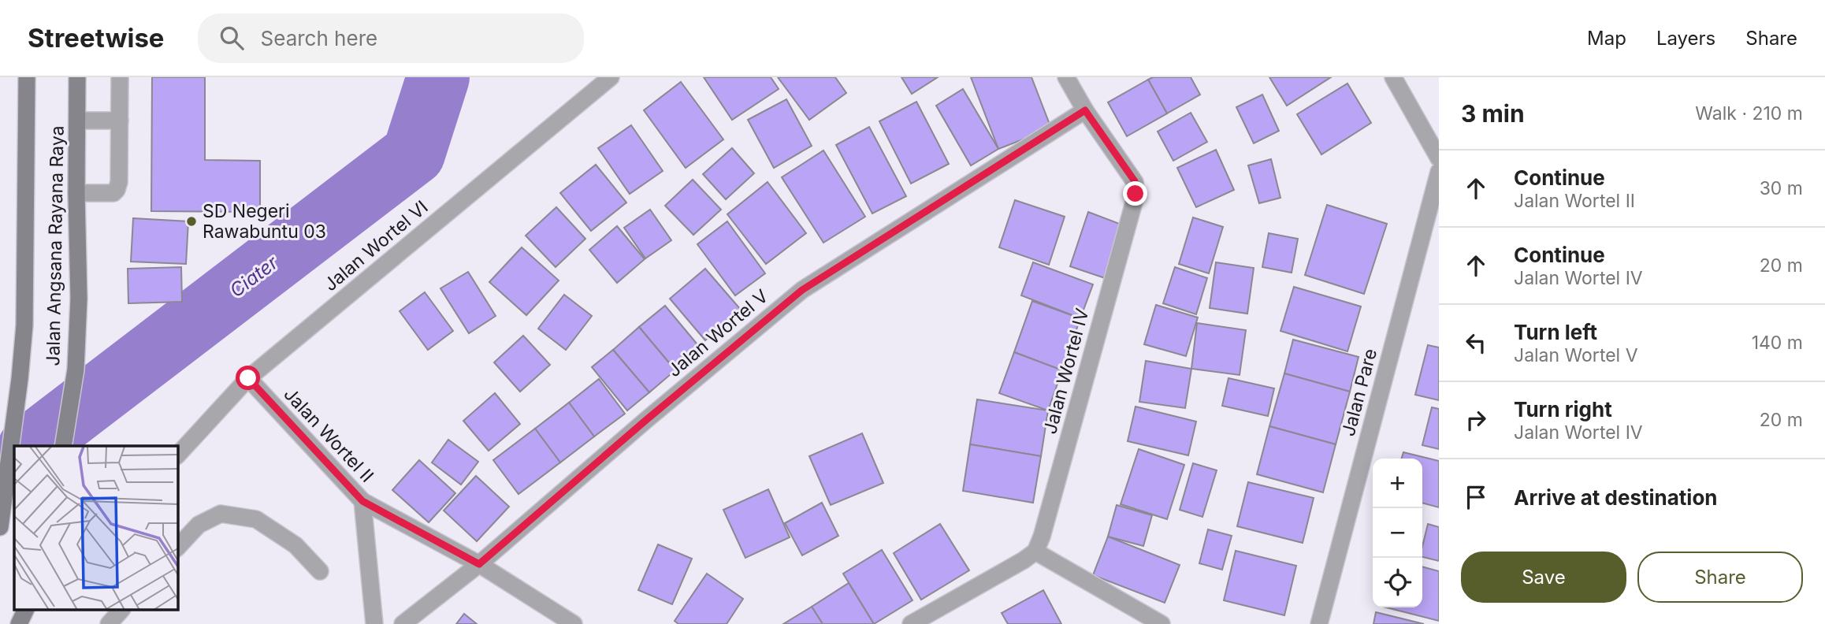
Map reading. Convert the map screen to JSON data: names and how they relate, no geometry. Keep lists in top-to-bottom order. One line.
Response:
{"streets":{"street":["Jalan Angsana Rayana Raya","Jalan Wortel VI","Jalan Wortel V","Jalan Wortel IV","Jalan Pare","Jalan Wortel II"]},"crossings":[["Jalan Wortel VI","Jalan Wortel II"],["Jalan Wortel V","Jalan Wortel IV"]],"water":["Ciater"],"places":["SD Negeri Rawabuntu 03"],"page":{"header":"Streetwise","search":"Search here","nav":["Map","Layers","Share"],"heading":["3 min","Walk · 210 m"],"list":[["Continue","Jalan Wortel II","30 m"],["Continue","Jalan Wortel IV","20 m"],["Turn left","Jalan Wortel V","140 m"],["Turn right","Jalan Wortel IV","20 m"],"Arrive at destination"],"map_buttons":["+","−"],"buttons":["Save","Share"]}}
